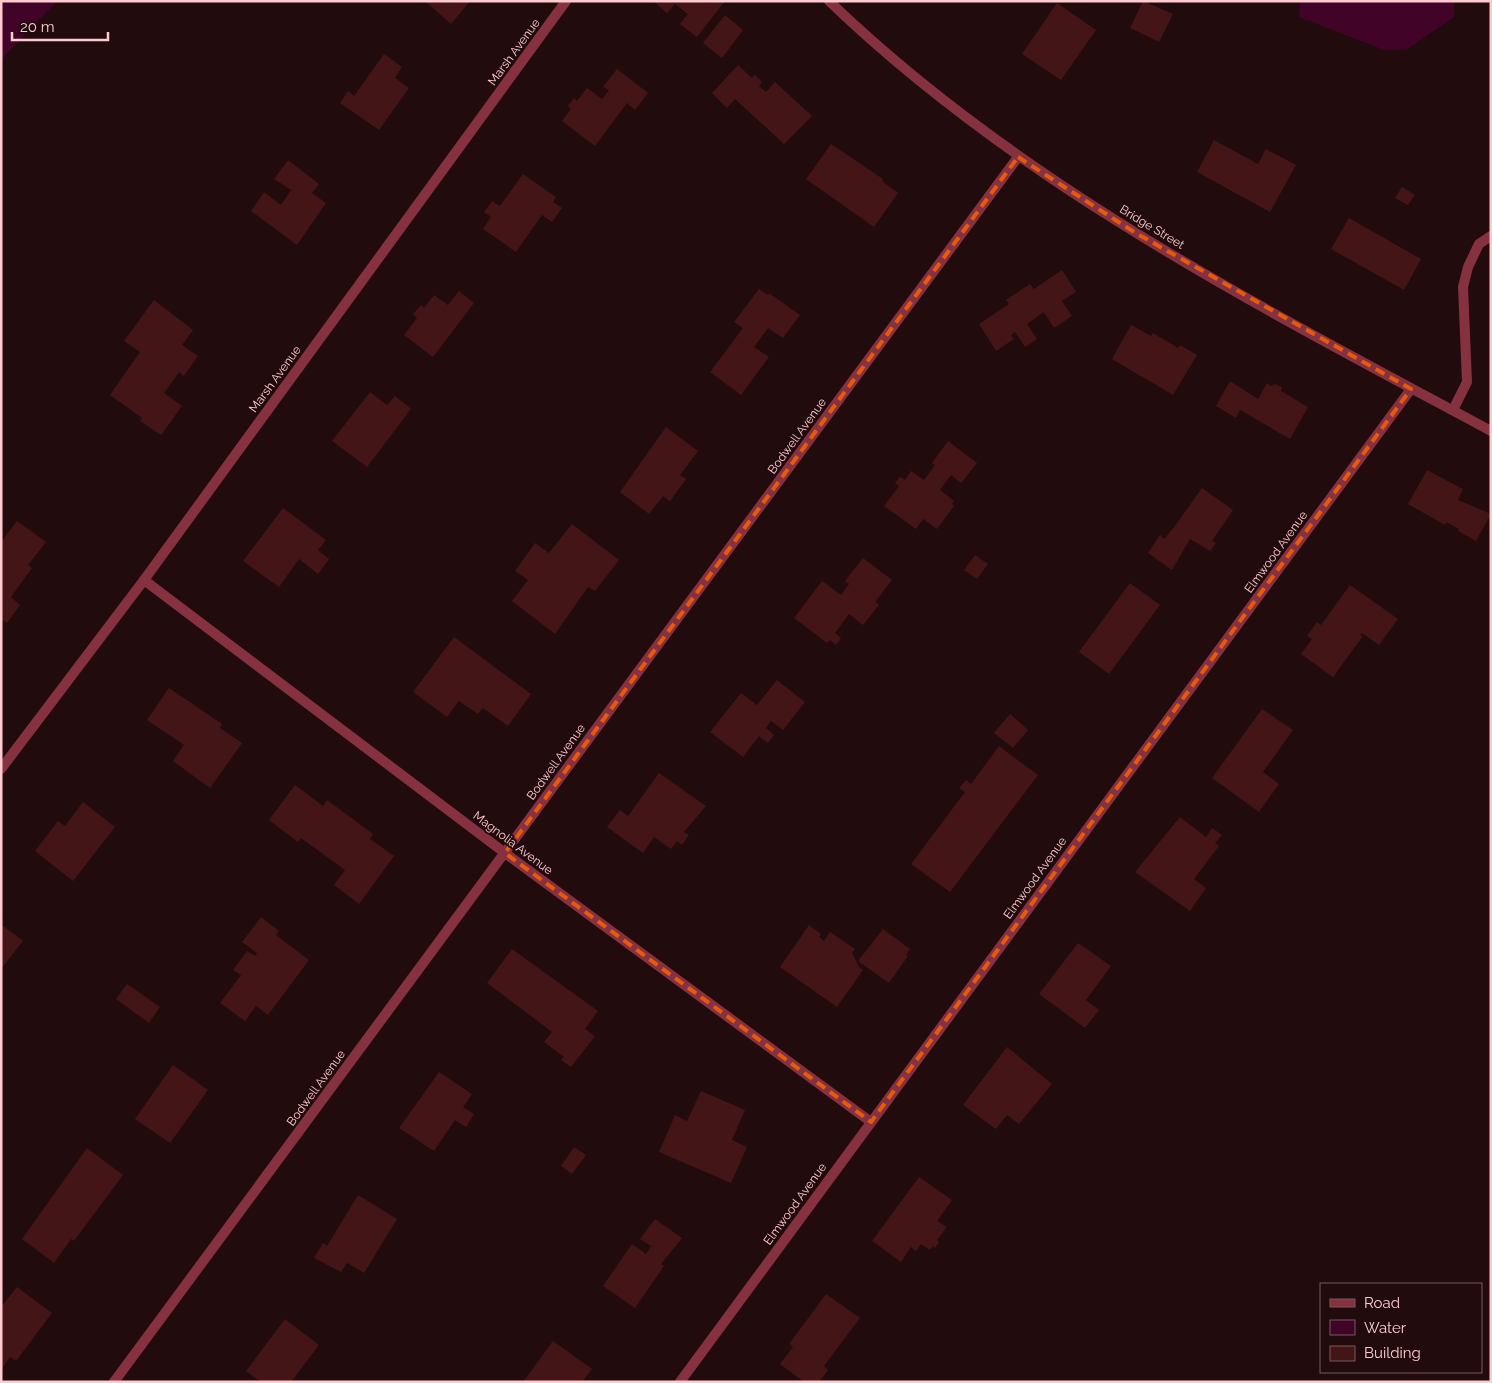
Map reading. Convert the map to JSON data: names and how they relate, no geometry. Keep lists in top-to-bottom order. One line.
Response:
{"streets":{"street":["Marsh Avenue","Bridge Street","Bodwell Avenue","Elmwood Avenue","Magnolia Avenue"]},"crossings":[["Marsh Avenue","Magnolia Avenue"],["Bridge Street","Bodwell Avenue"],["Bridge Street","Elmwood Avenue"],["Bodwell Avenue","Magnolia Avenue"],["Elmwood Avenue","Magnolia Avenue"]],"legend":["Road","Water","Building"],"scale_bar":"20 m"}
